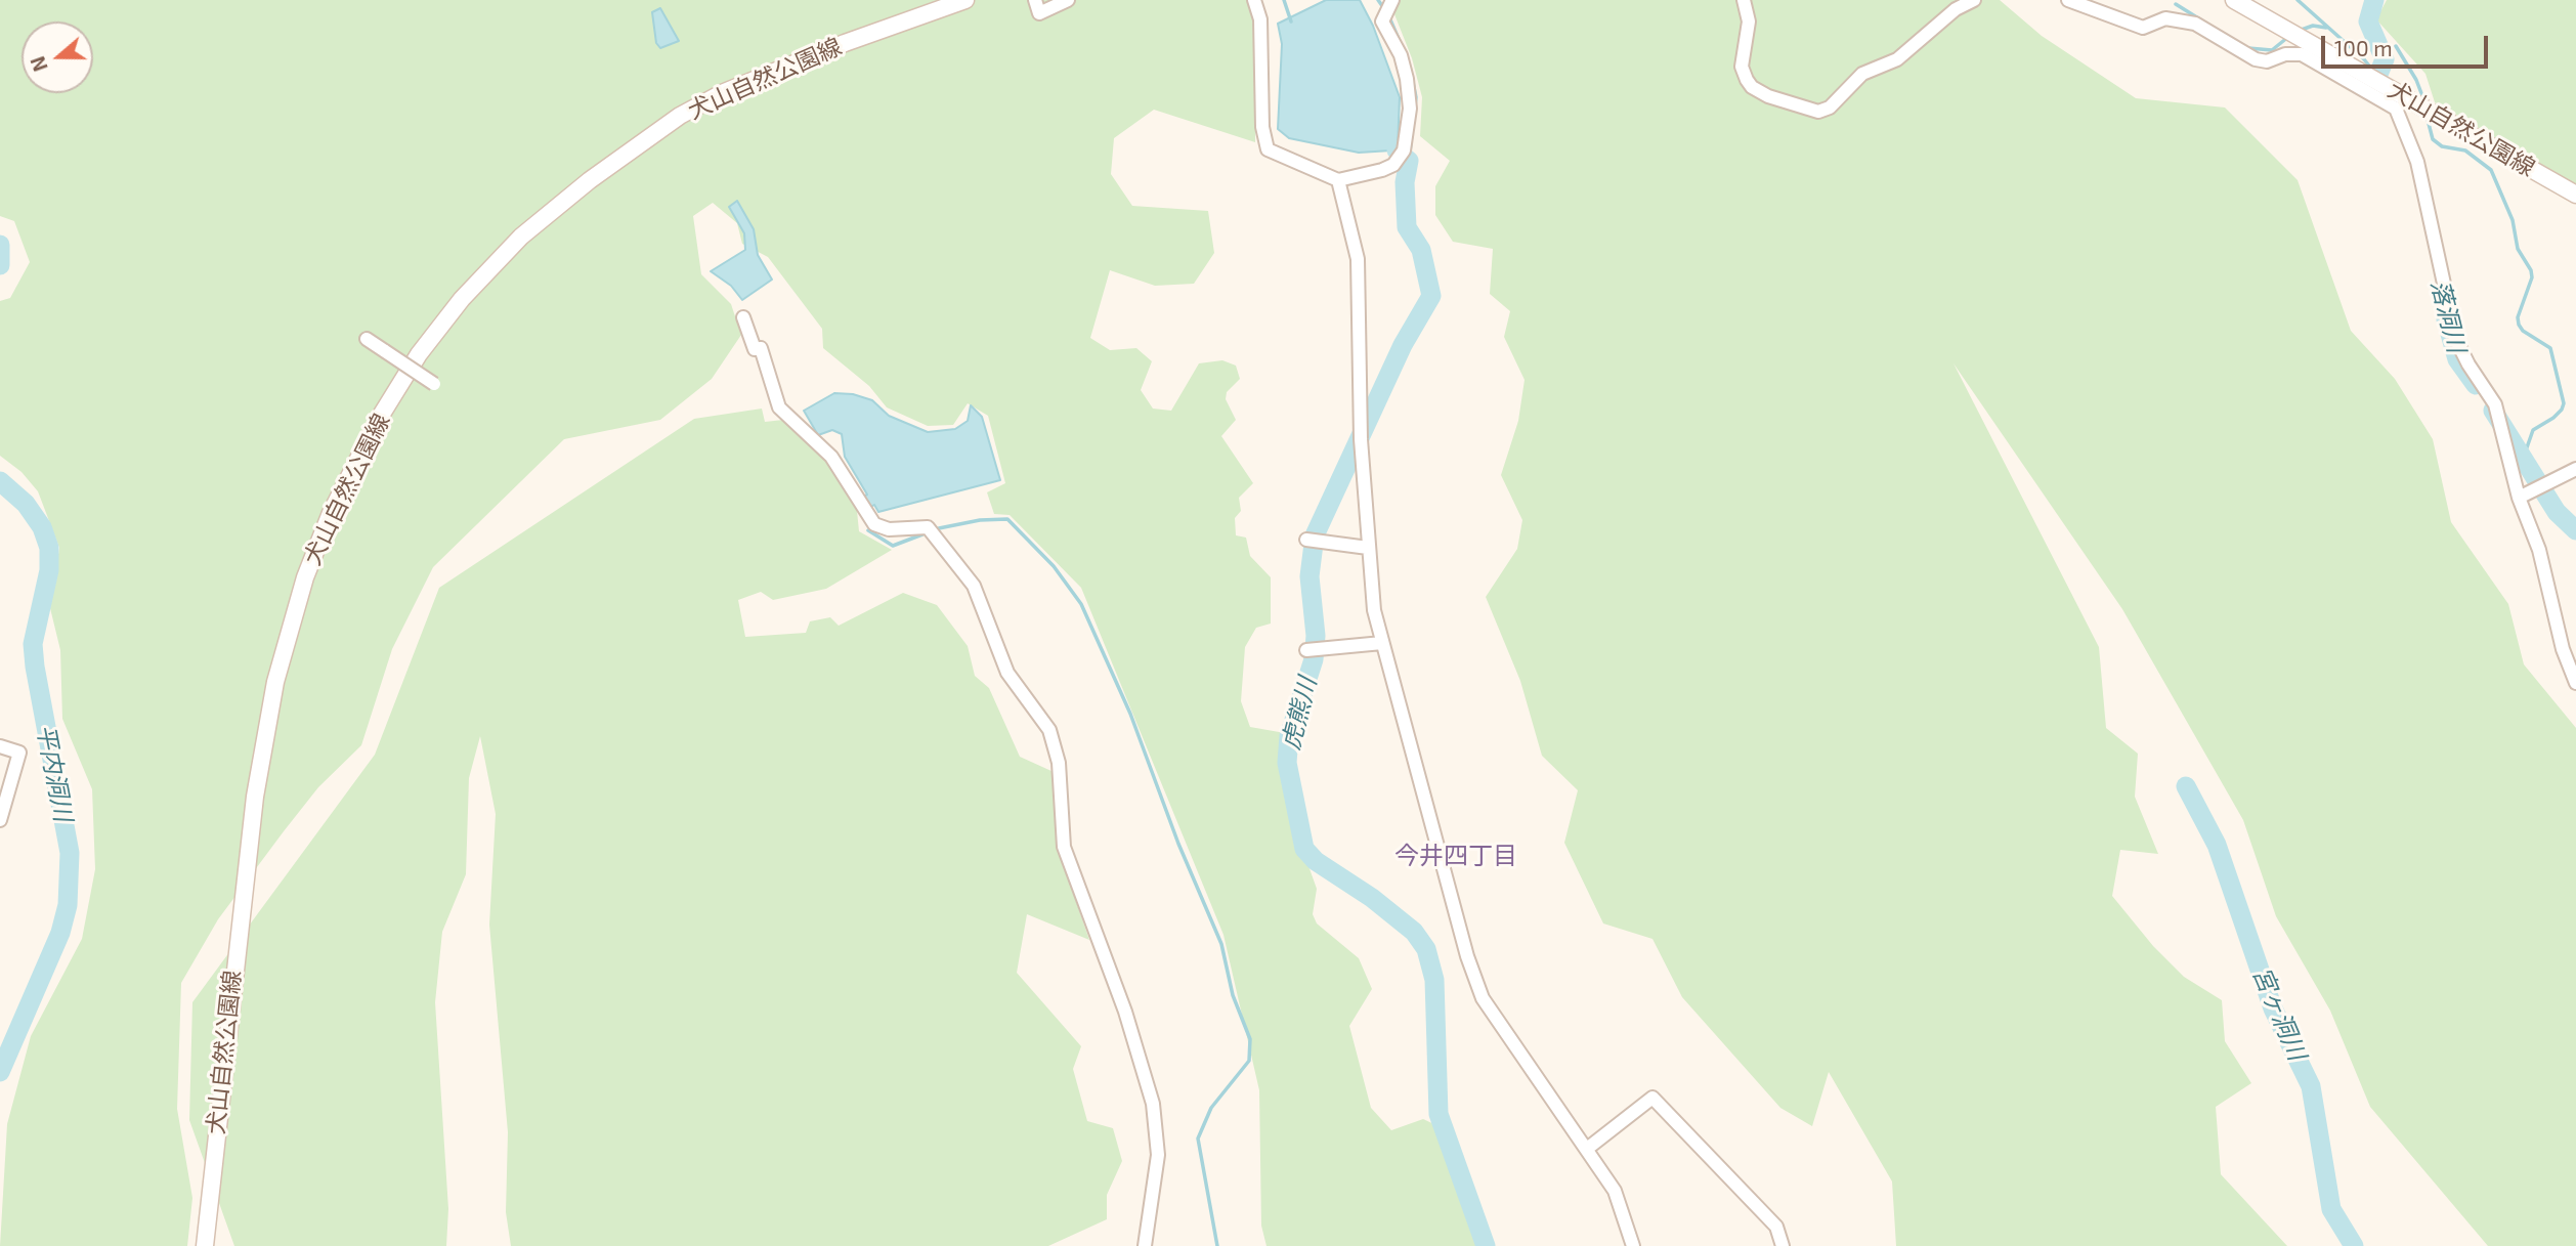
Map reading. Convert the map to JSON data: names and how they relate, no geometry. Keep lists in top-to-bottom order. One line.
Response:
{"streets":{"main road":["犬山自然公園線"]},"districts":["今井四丁目"],"water":["落洞川","虎熊川","平内洞川","宮ヶ洞川"],"scale_bar":"100 m","north":"left"}
